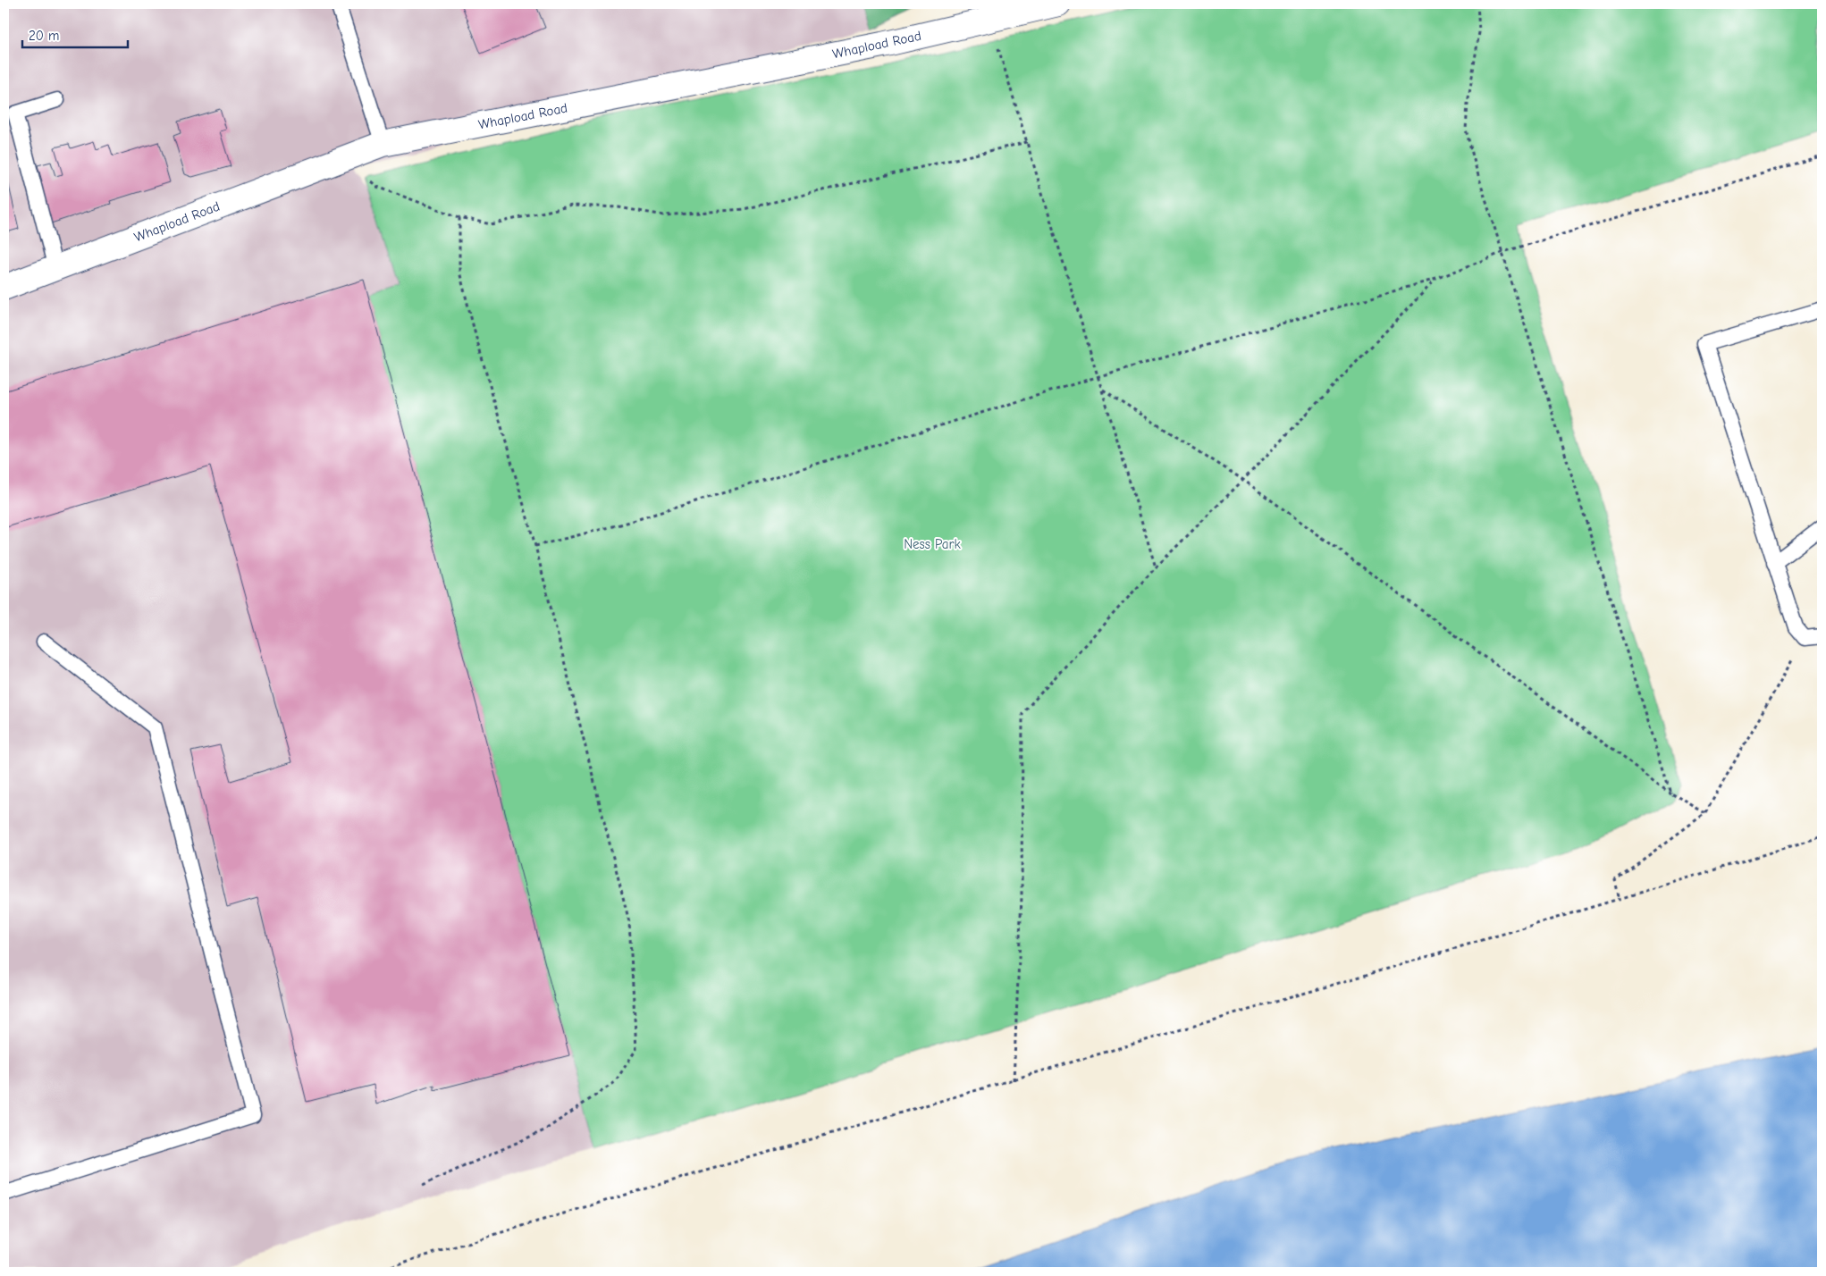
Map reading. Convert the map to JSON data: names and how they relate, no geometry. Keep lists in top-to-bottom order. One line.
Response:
{"streets":{"street":["Whapload Road"]},"parks":["Ness Park"],"scale_bar":"20 m"}
